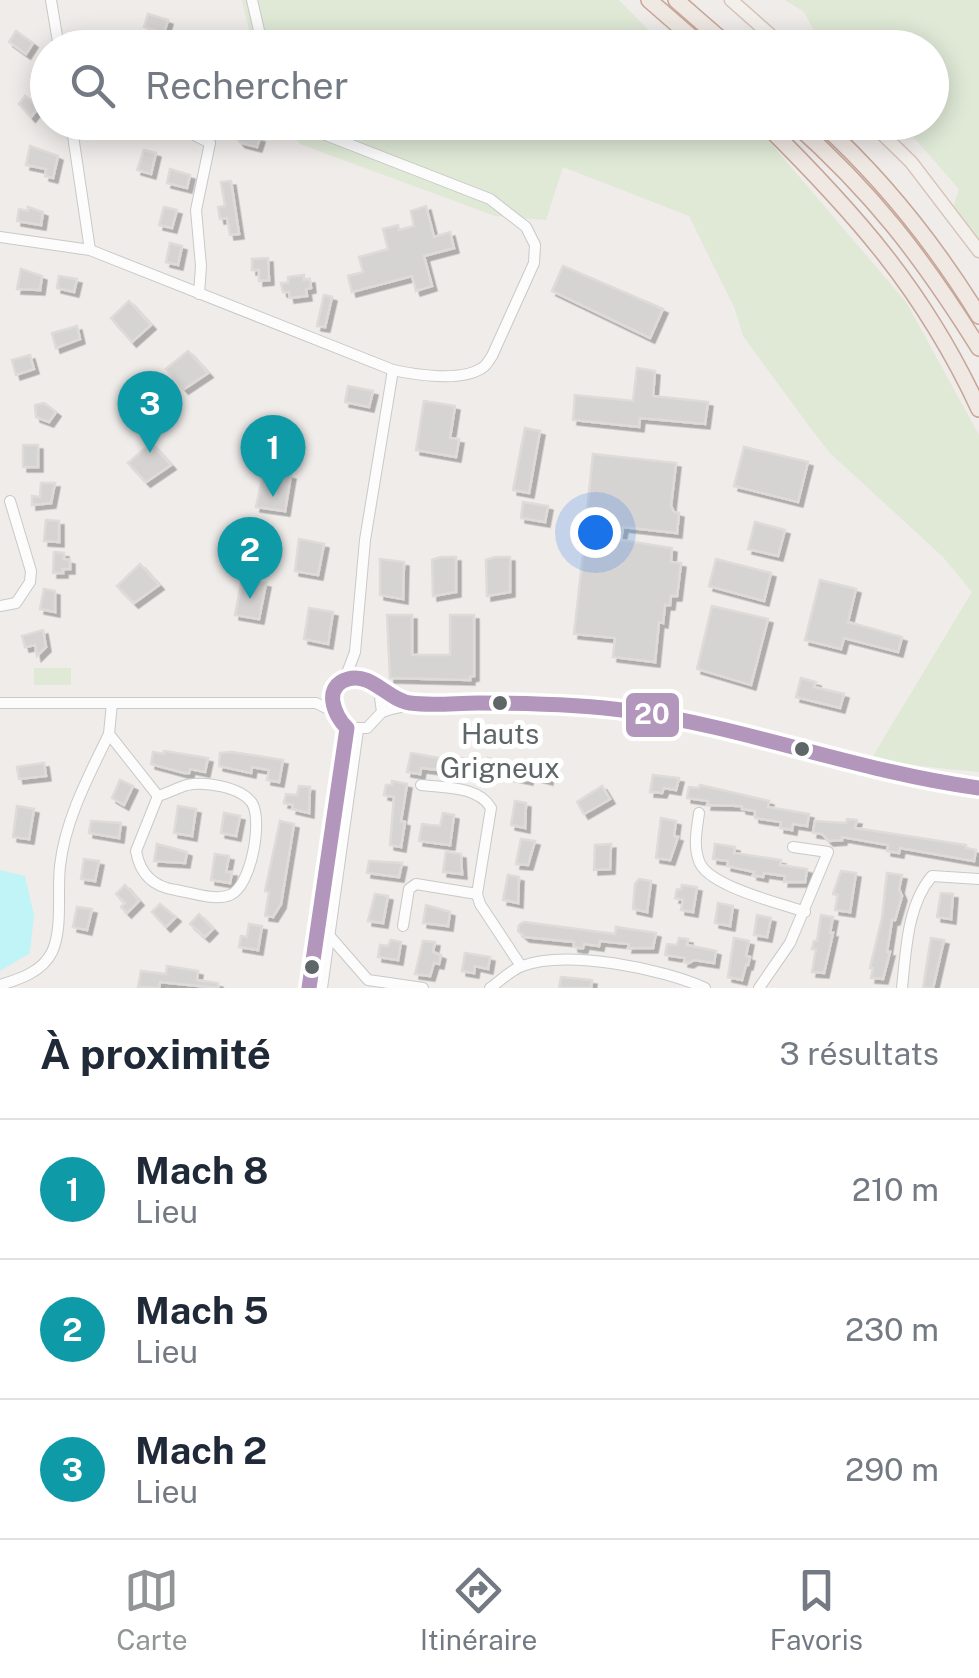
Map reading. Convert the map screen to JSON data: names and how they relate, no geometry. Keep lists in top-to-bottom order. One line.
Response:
{"places":["Hauts Grigneux"],"lines":["transit line 20"],"page":{"search":"Rechercher","pins":["3","1","2"],"heading":["À proximité","3 résultats"],"list":[{"mark":"1","name":"Mach 8","note":"Lieu","value":"210 m"},{"mark":"2","name":"Mach 5","note":"Lieu","value":"230 m"},{"mark":"3","name":"Mach 2","note":"Lieu","value":"290 m"}],"nav":["Carte","Itinéraire","Favoris"]}}
